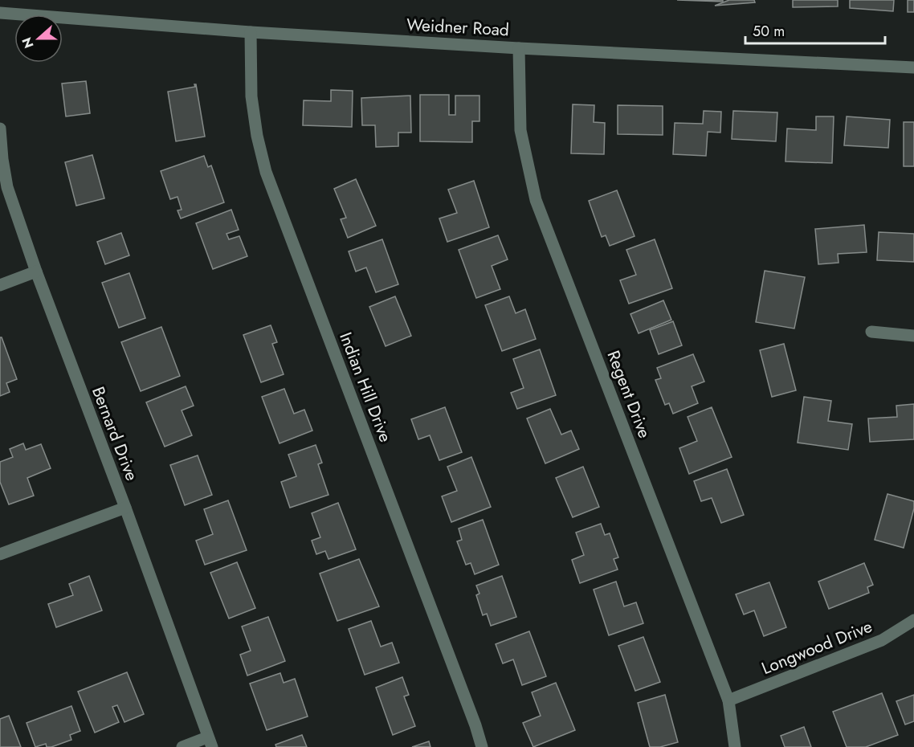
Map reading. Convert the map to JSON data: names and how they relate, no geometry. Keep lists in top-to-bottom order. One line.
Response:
{"streets":{"street":["Weidner Road","Indian Hill Drive","Regent Drive","Bernard Drive","Longwood Drive"]},"crossings":[["Weidner Road","Indian Hill Drive"],["Weidner Road","Regent Drive"],["Regent Drive","Longwood Drive"]],"scale_bar":"50 m","north":"left"}
